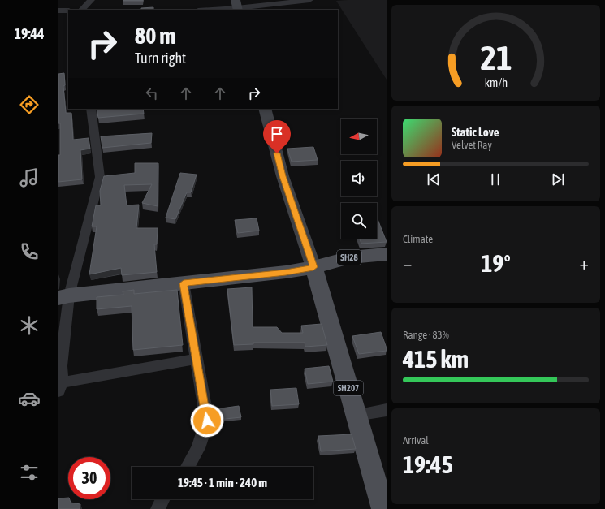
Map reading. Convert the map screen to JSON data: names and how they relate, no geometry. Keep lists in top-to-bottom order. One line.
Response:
{"streets":{"main road":["SH28","SH207"]},"crossings":[["SH28","SH207"]],"north":"left","page":{"tabs":"19:44","turn":["80 m","Turn right"],"song":["Static Love","Velvet Ray"],"tile":["Climate",["Range · 83%","415 km"],["Arrival","19:45"]],"heat":["−","19°","+"],"limit":"30","trip":"19:45 · 1 min · 240 m","gauge":["21","km/h"]}}
